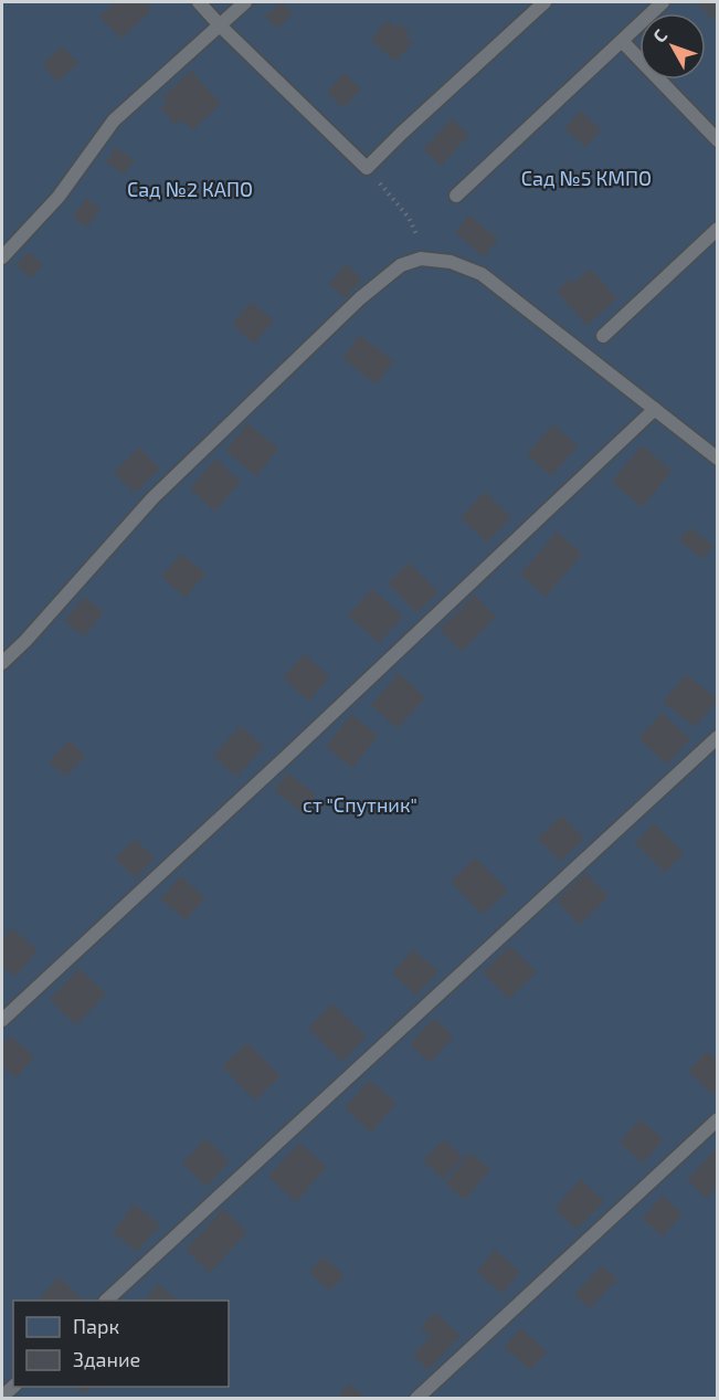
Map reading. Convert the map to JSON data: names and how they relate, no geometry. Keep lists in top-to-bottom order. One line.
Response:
{"parks":["Сад №5 КМПО","Сад №2 КАПО","ст \"Спутник\""],"legend":["Парк","Здание"],"north":"top left"}
